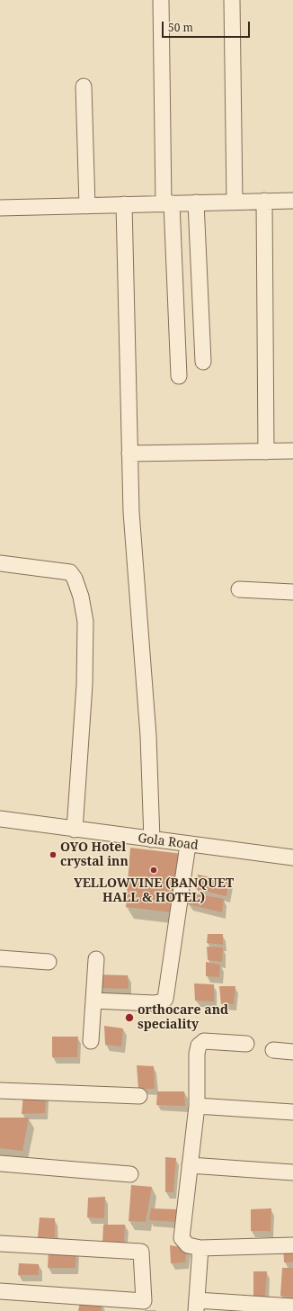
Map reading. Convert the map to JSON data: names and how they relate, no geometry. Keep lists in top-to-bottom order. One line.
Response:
{"streets":{"street":["Gola Road"]},"places":["OYO Hotel crystal inn","YELLOWVINE (BANQUET HALL & HOTEL)","orthocare and speciality"],"scale_bar":"50 m"}
